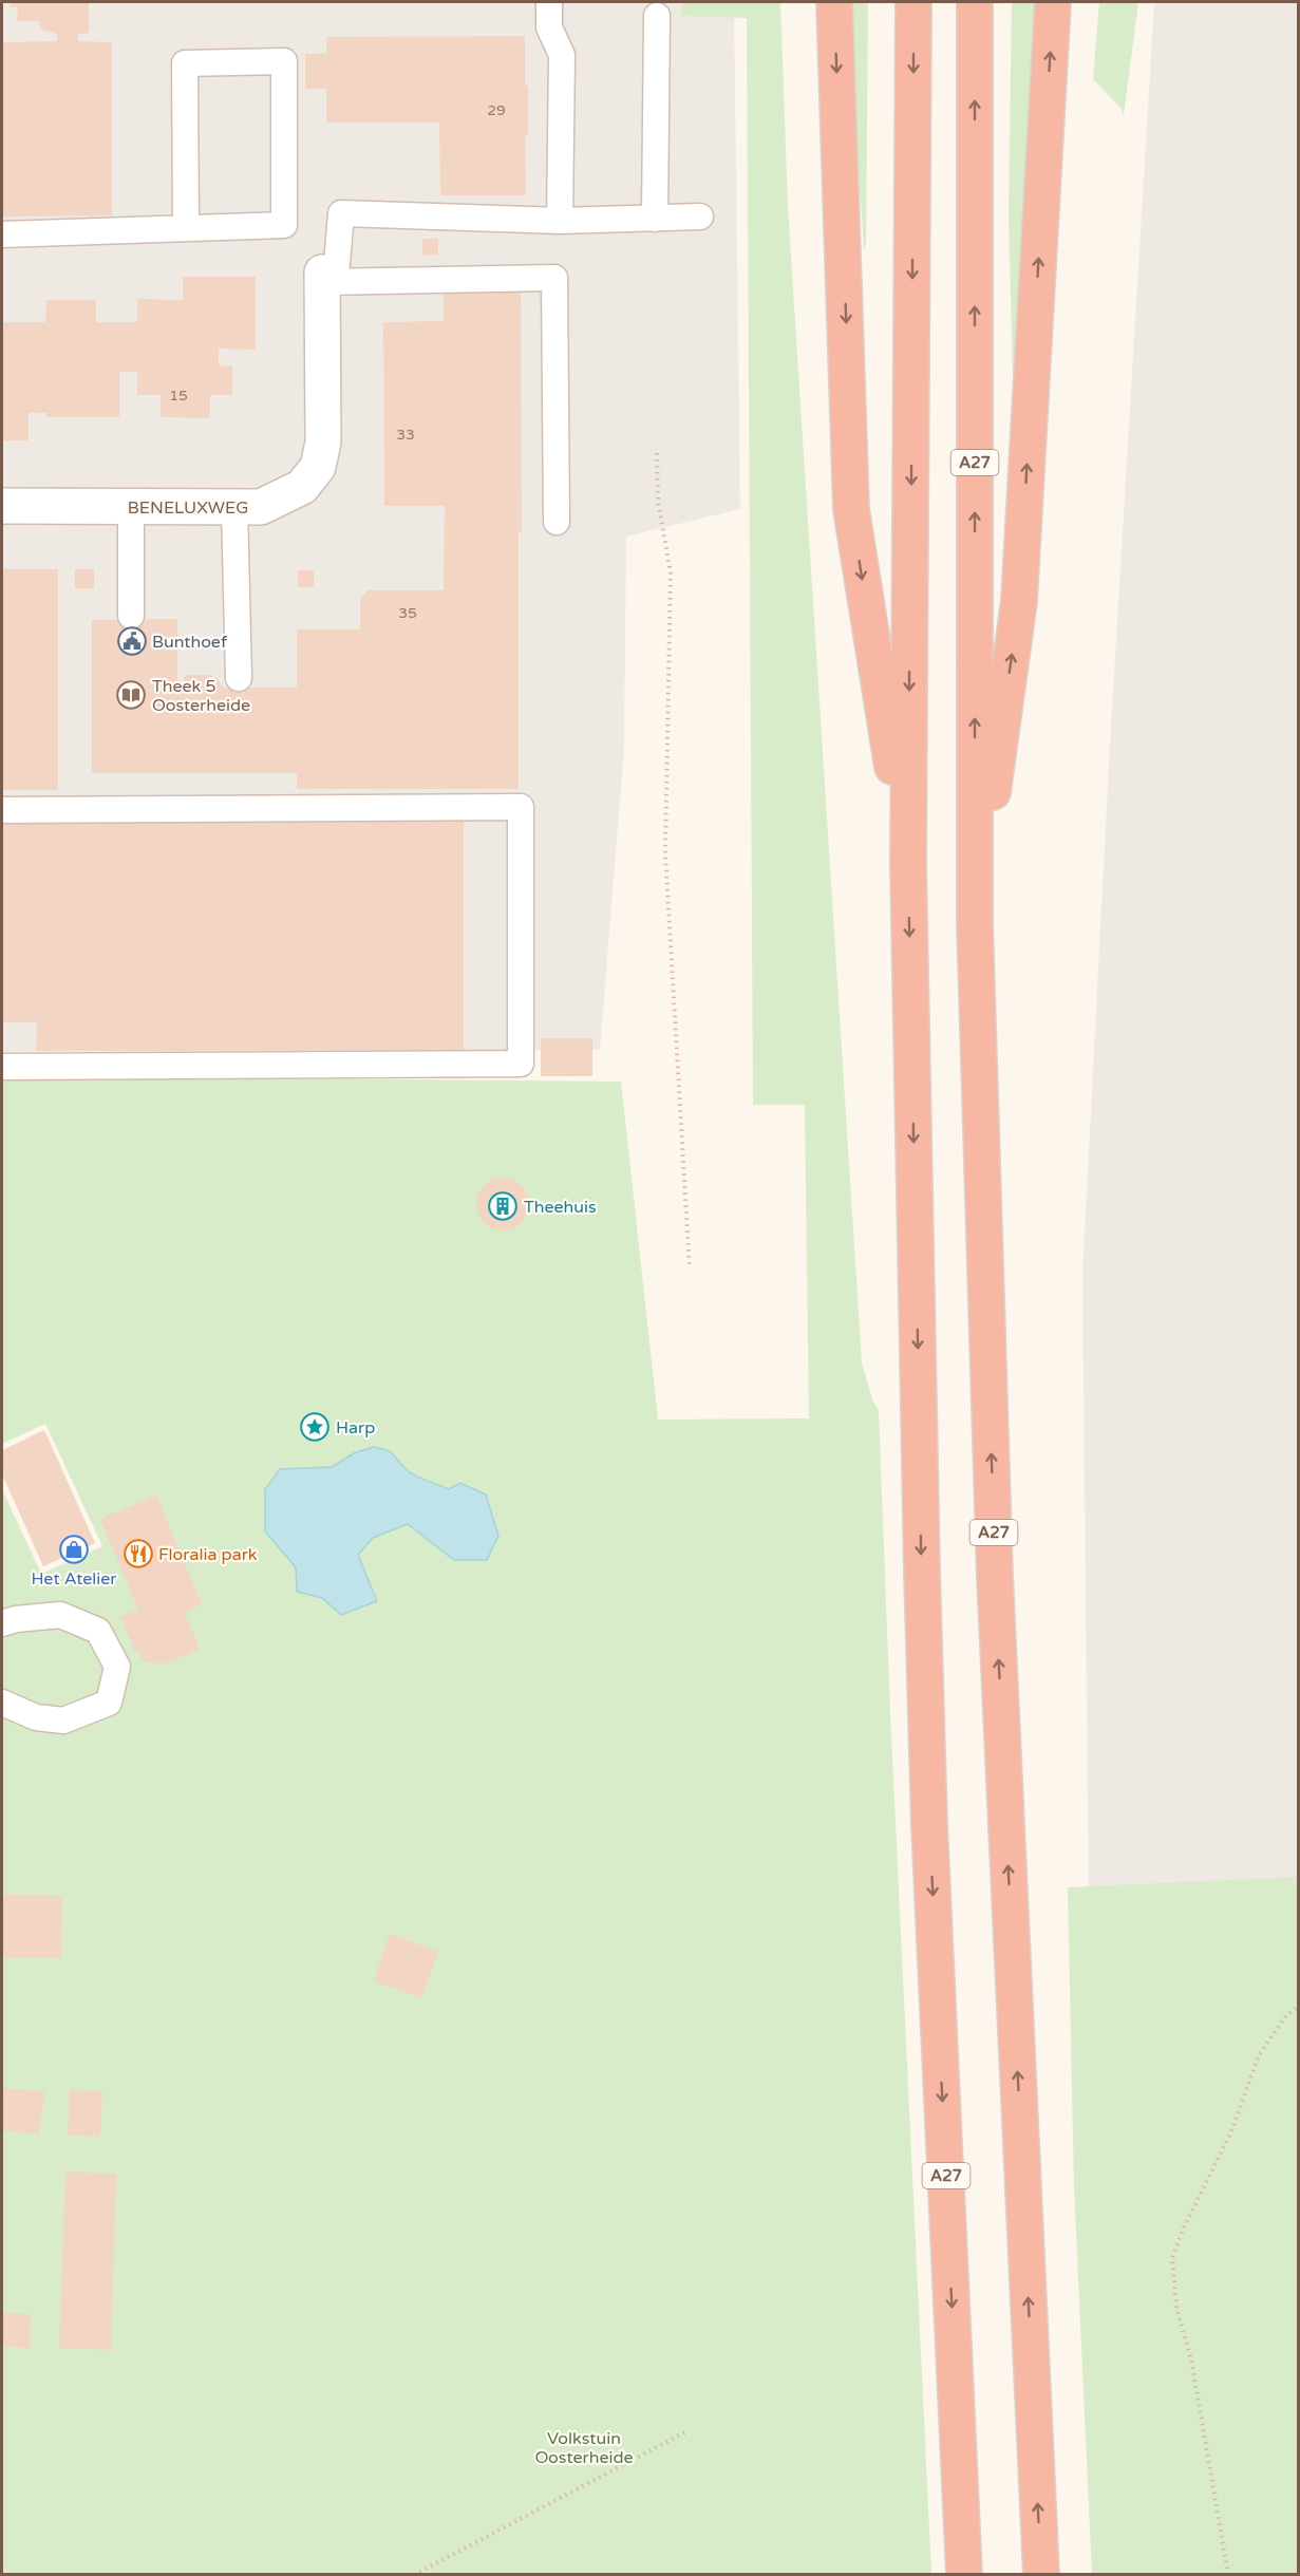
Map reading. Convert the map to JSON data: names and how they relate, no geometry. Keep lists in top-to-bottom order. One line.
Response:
{"streets":{"highway":["A27"],"street":["BENELUXWEG"]},"parks":["Volkstuin Oosterheide"],"places":{"public building":["Bunthoef"],"library":["Theek 5 Oosterheide"],"building":["Theehuis"],"place":["Harp"],"shop":["Het Atelier"],"restaurant":["Floralia park"]},"house_numbers":["29","15","33","35"]}
